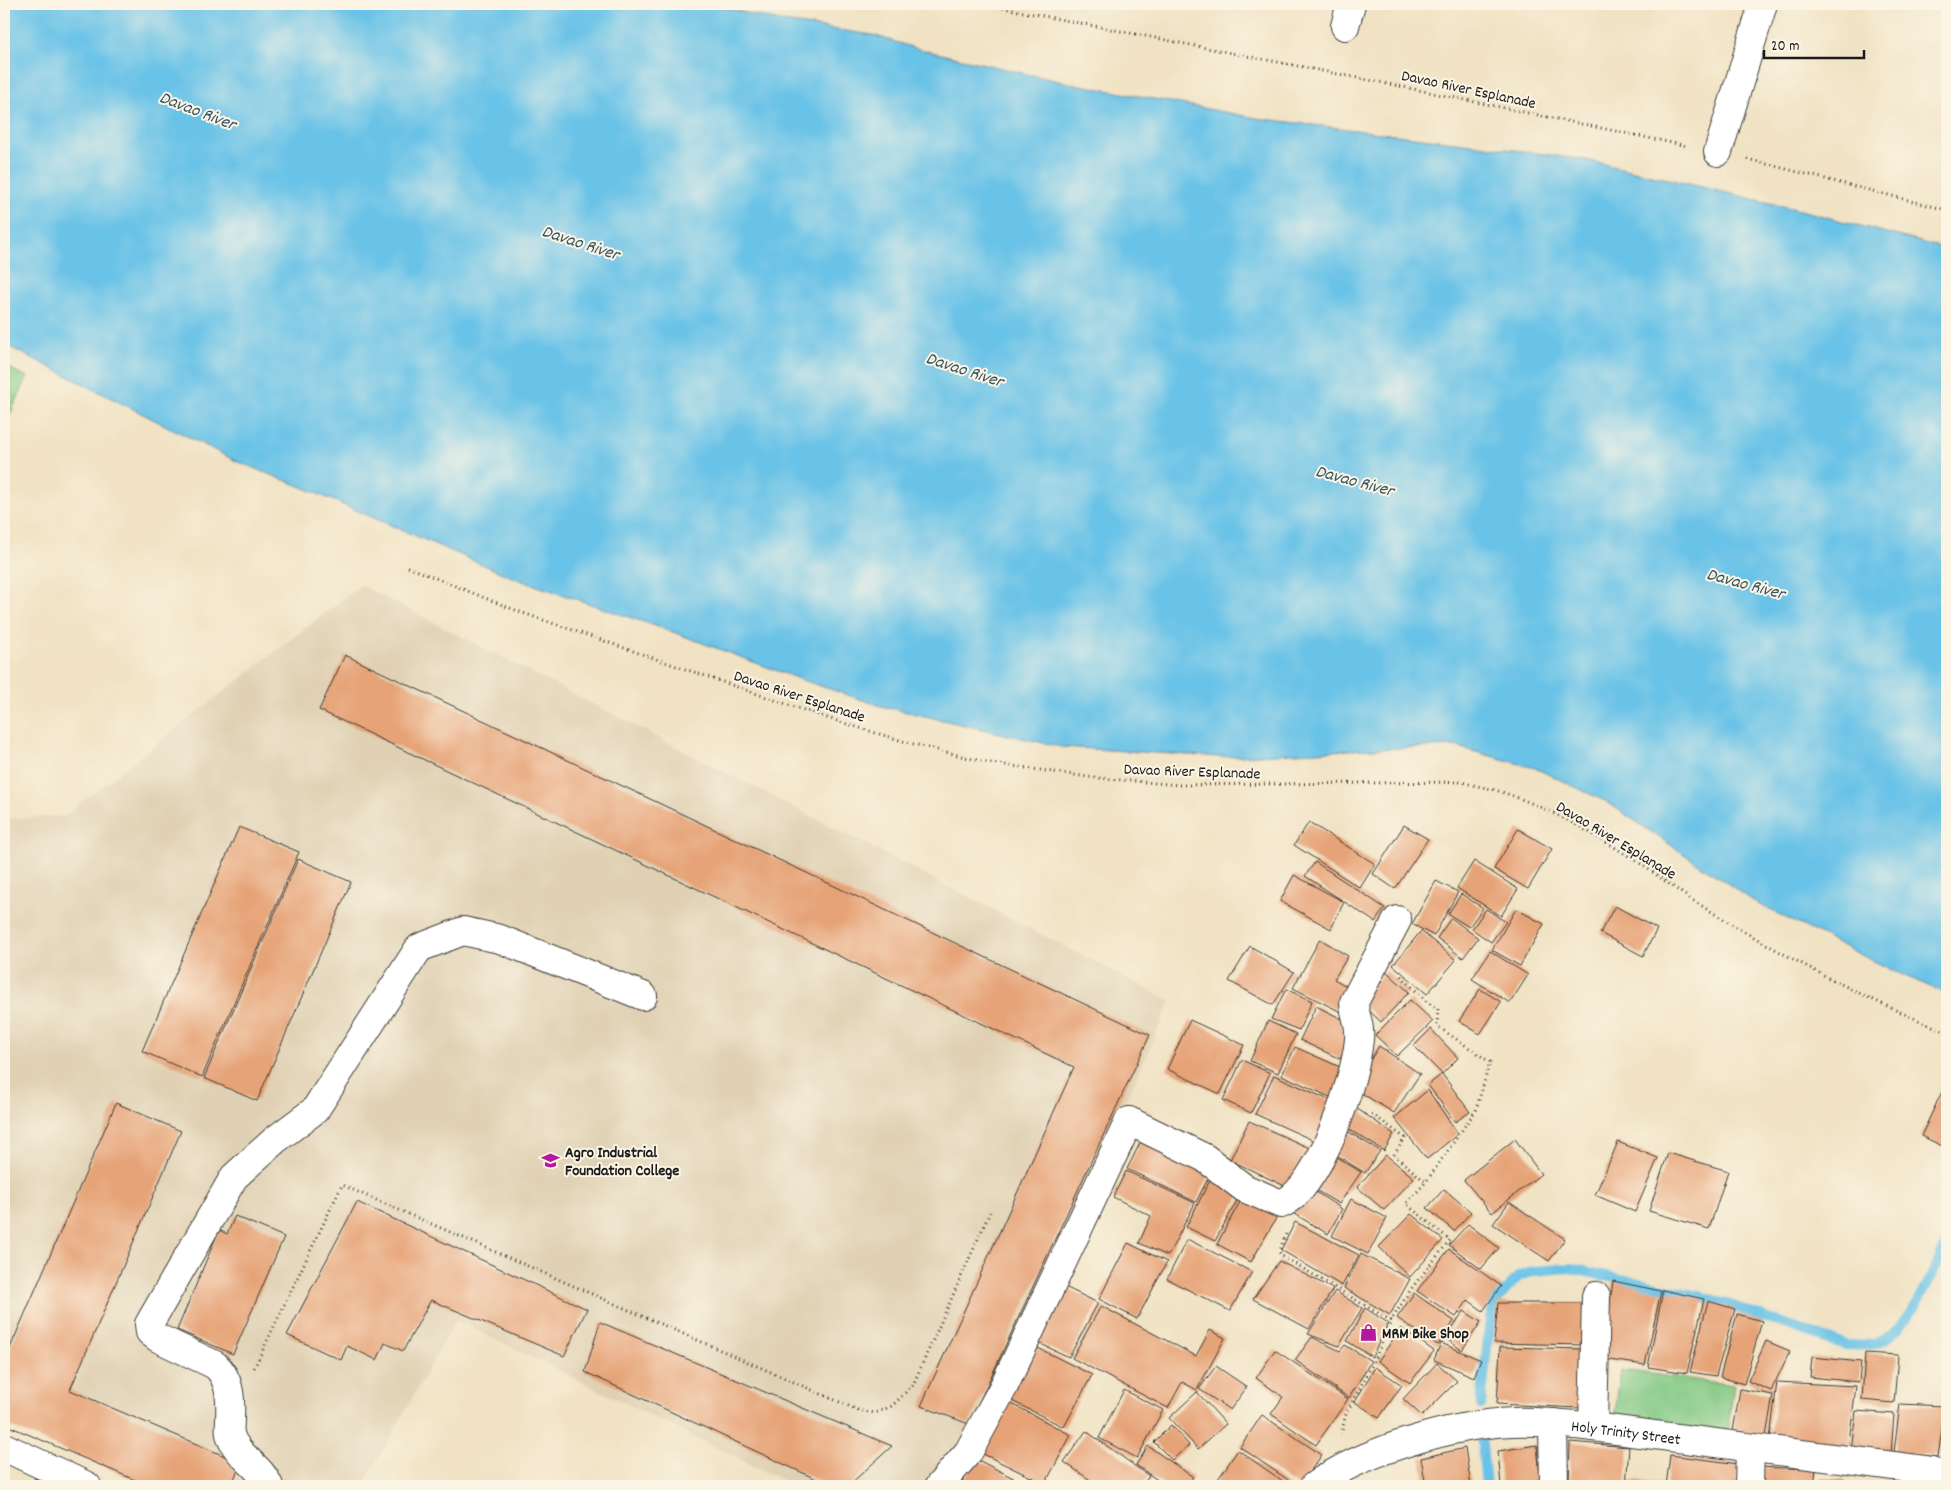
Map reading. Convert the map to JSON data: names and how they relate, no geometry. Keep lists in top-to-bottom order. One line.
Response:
{"streets":{"street":["Holy Trinity Street"],"path":["Davao River Esplanade"]},"water":["Davao River"],"places":{"school or university":["Agro Industrial Foundation College"],"shop":["MRM Bike Shop"]},"scale_bar":"20 m"}
